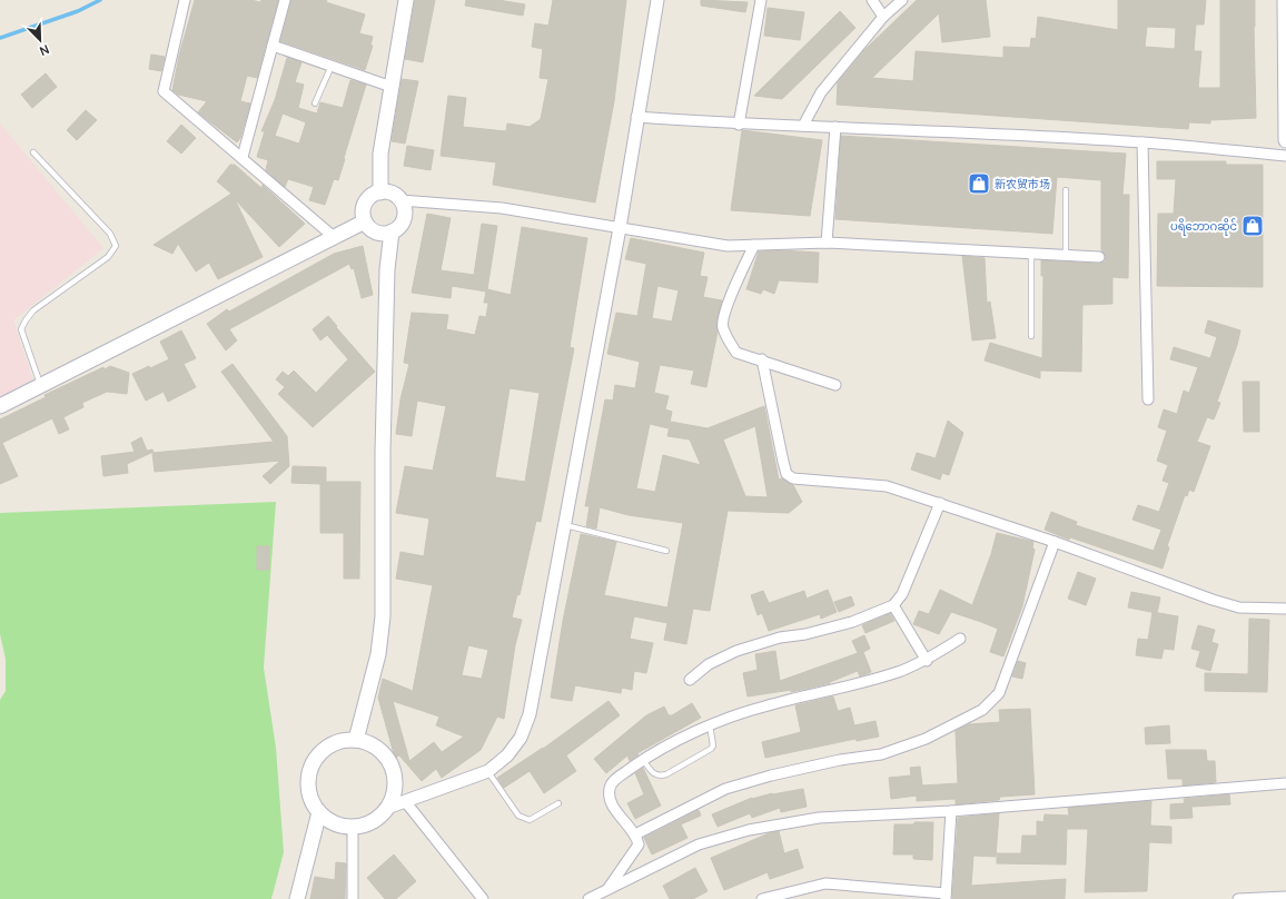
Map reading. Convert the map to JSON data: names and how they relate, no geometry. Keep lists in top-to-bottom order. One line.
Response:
{"places":{"shop":["新农贸市场","ပရိဘောဂဆိုင်"]},"north":"bottom right"}
